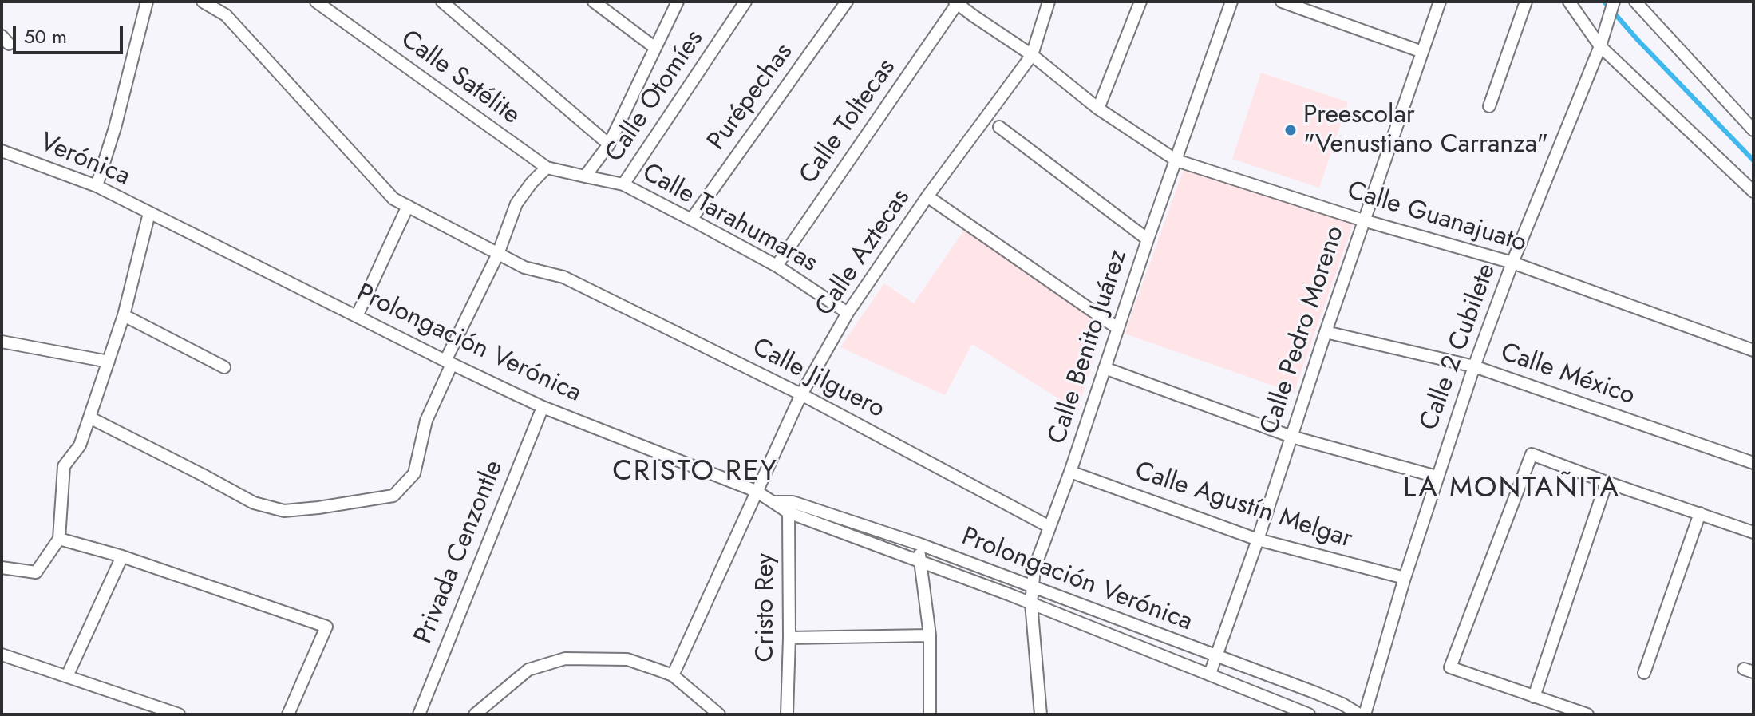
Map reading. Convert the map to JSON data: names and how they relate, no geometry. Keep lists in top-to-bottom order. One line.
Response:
{"streets":{"street":["Calle Satélite","Calle Otomíes","Purépechas","Calle Toltecas","Verónica","Calle Guanajuato","Calle Tarahumaras","Calle Aztecas","Calle Pedro Moreno","Prolongación Verónica","Calle Benito Juárez","Calle 2 Cubilete","Calle México","Calle Jilguero","Calle Agustín Melgar","Privada Cenzontle","Cristo Rey"]},"crossings":[["Calle Otomíes","Calle Tarahumaras"],["Purépechas","Calle Tarahumaras"],["Calle Toltecas","Calle Guanajuato"],["Calle Toltecas","Calle Tarahumaras"],["Verónica","Prolongación Verónica"],["Calle Guanajuato","Calle Aztecas"],["Calle Guanajuato","Calle Pedro Moreno"],["Calle Guanajuato","Calle Benito Juárez"],["Calle Guanajuato","Calle 2 Cubilete"],["Calle Tarahumaras","Calle Aztecas"],["Calle Aztecas","Prolongación Verónica"],["Calle Aztecas","Calle Jilguero"],["Calle Pedro Moreno","Prolongación Verónica"],["Calle Pedro Moreno","Calle México"],["Calle Pedro Moreno","Calle Agustín Melgar"],["Prolongación Verónica","Calle Benito Juárez"],["Prolongación Verónica","Privada Cenzontle"],["Prolongación Verónica","Cristo Rey"],["Calle Benito Juárez","Calle Jilguero"],["Calle Benito Juárez","Calle Agustín Melgar"],["Calle 2 Cubilete","Calle México"],["Calle 2 Cubilete","Calle Agustín Melgar"]],"districts":["CRISTO REY","LA MONTAÑITA"],"places":["Preescolar \"Venustiano Carranza\""],"scale_bar":"50 m"}
